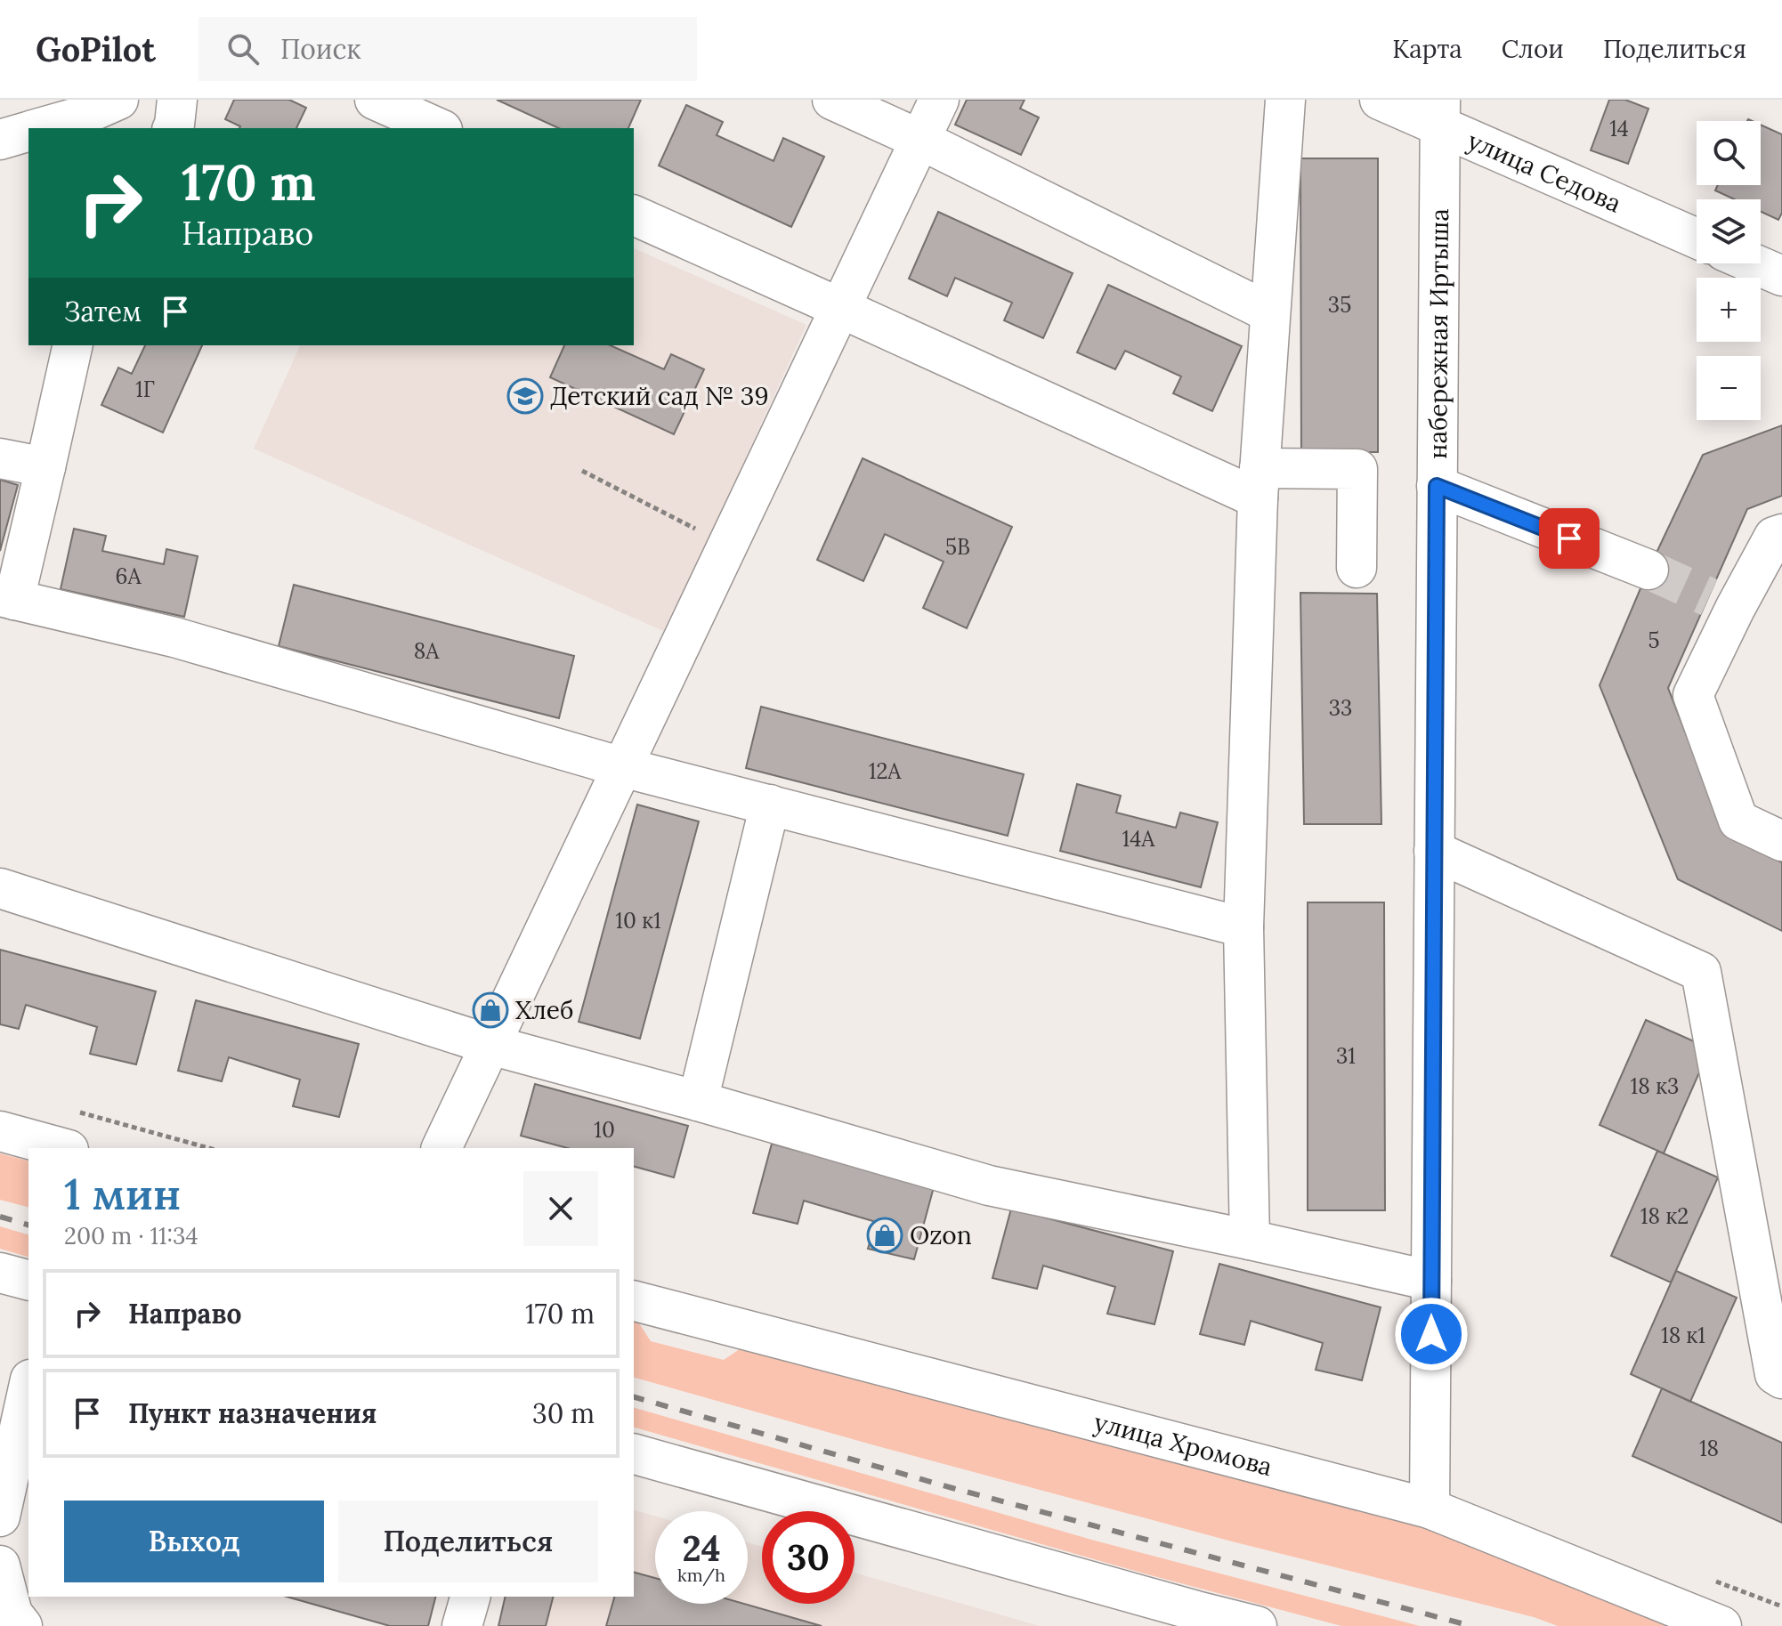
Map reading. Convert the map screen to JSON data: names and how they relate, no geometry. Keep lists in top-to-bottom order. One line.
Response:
{"streets":{"street":["улица Седова","набережная Иртыша","улица Хромова"]},"crossings":[["улица Седова","набережная Иртыша"],["набережная Иртыша","улица Хромова"]],"places":{"school or university":["Детский сад № 39"],"shop":["Хлеб","Ozon"]},"house_numbers":["14","35","1Г","5В","6А","5","8А","33","12А","14А","10 к1","31","18 к3","10","18 к2","18 к1","18"],"page":{"header":"GoPilot","search":"Поиск","nav":["Карта","Слои","Поделиться"],"map_buttons":["+","−"],"turn":["170 m","Направо"],"then":"Затем","heading":["1 мин","200 m · 11:34"],"list":[{"name":"Направо","value":"170 m"},{"name":"Пункт назначения","value":"30 m"}],"buttons":["Выход","Поделиться"],"speed":"24 km/h","limit":"30"}}
